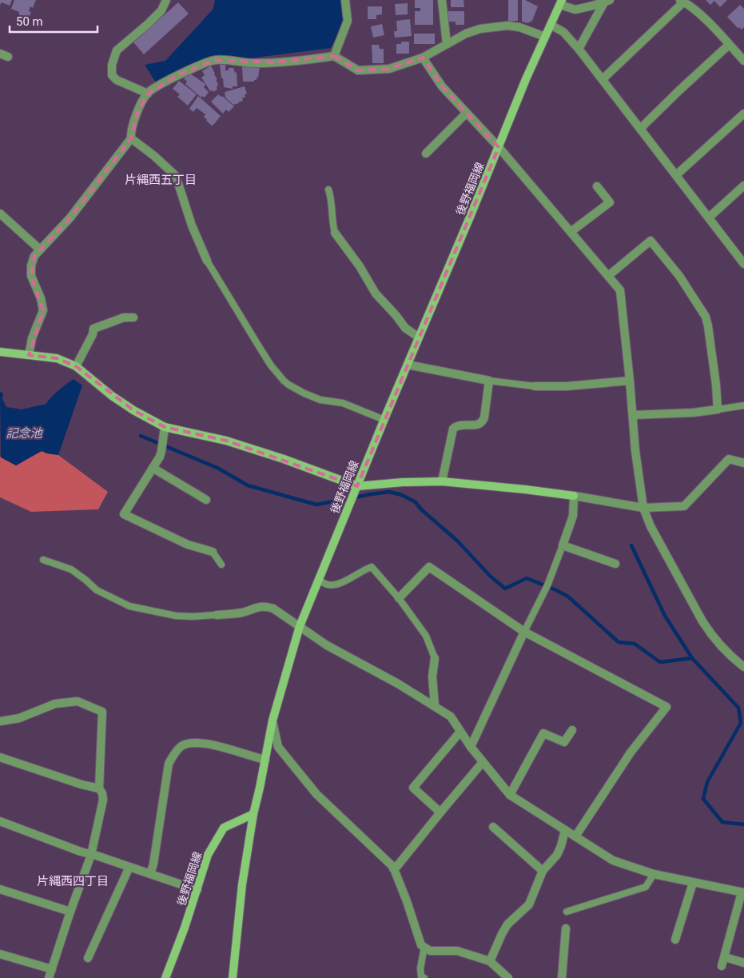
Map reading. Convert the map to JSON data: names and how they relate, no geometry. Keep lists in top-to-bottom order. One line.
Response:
{"streets":{"main road":["後野福岡線"]},"districts":["片縄西五丁目","片縄西四丁目"],"water":["記念池"],"scale_bar":"50 m"}
